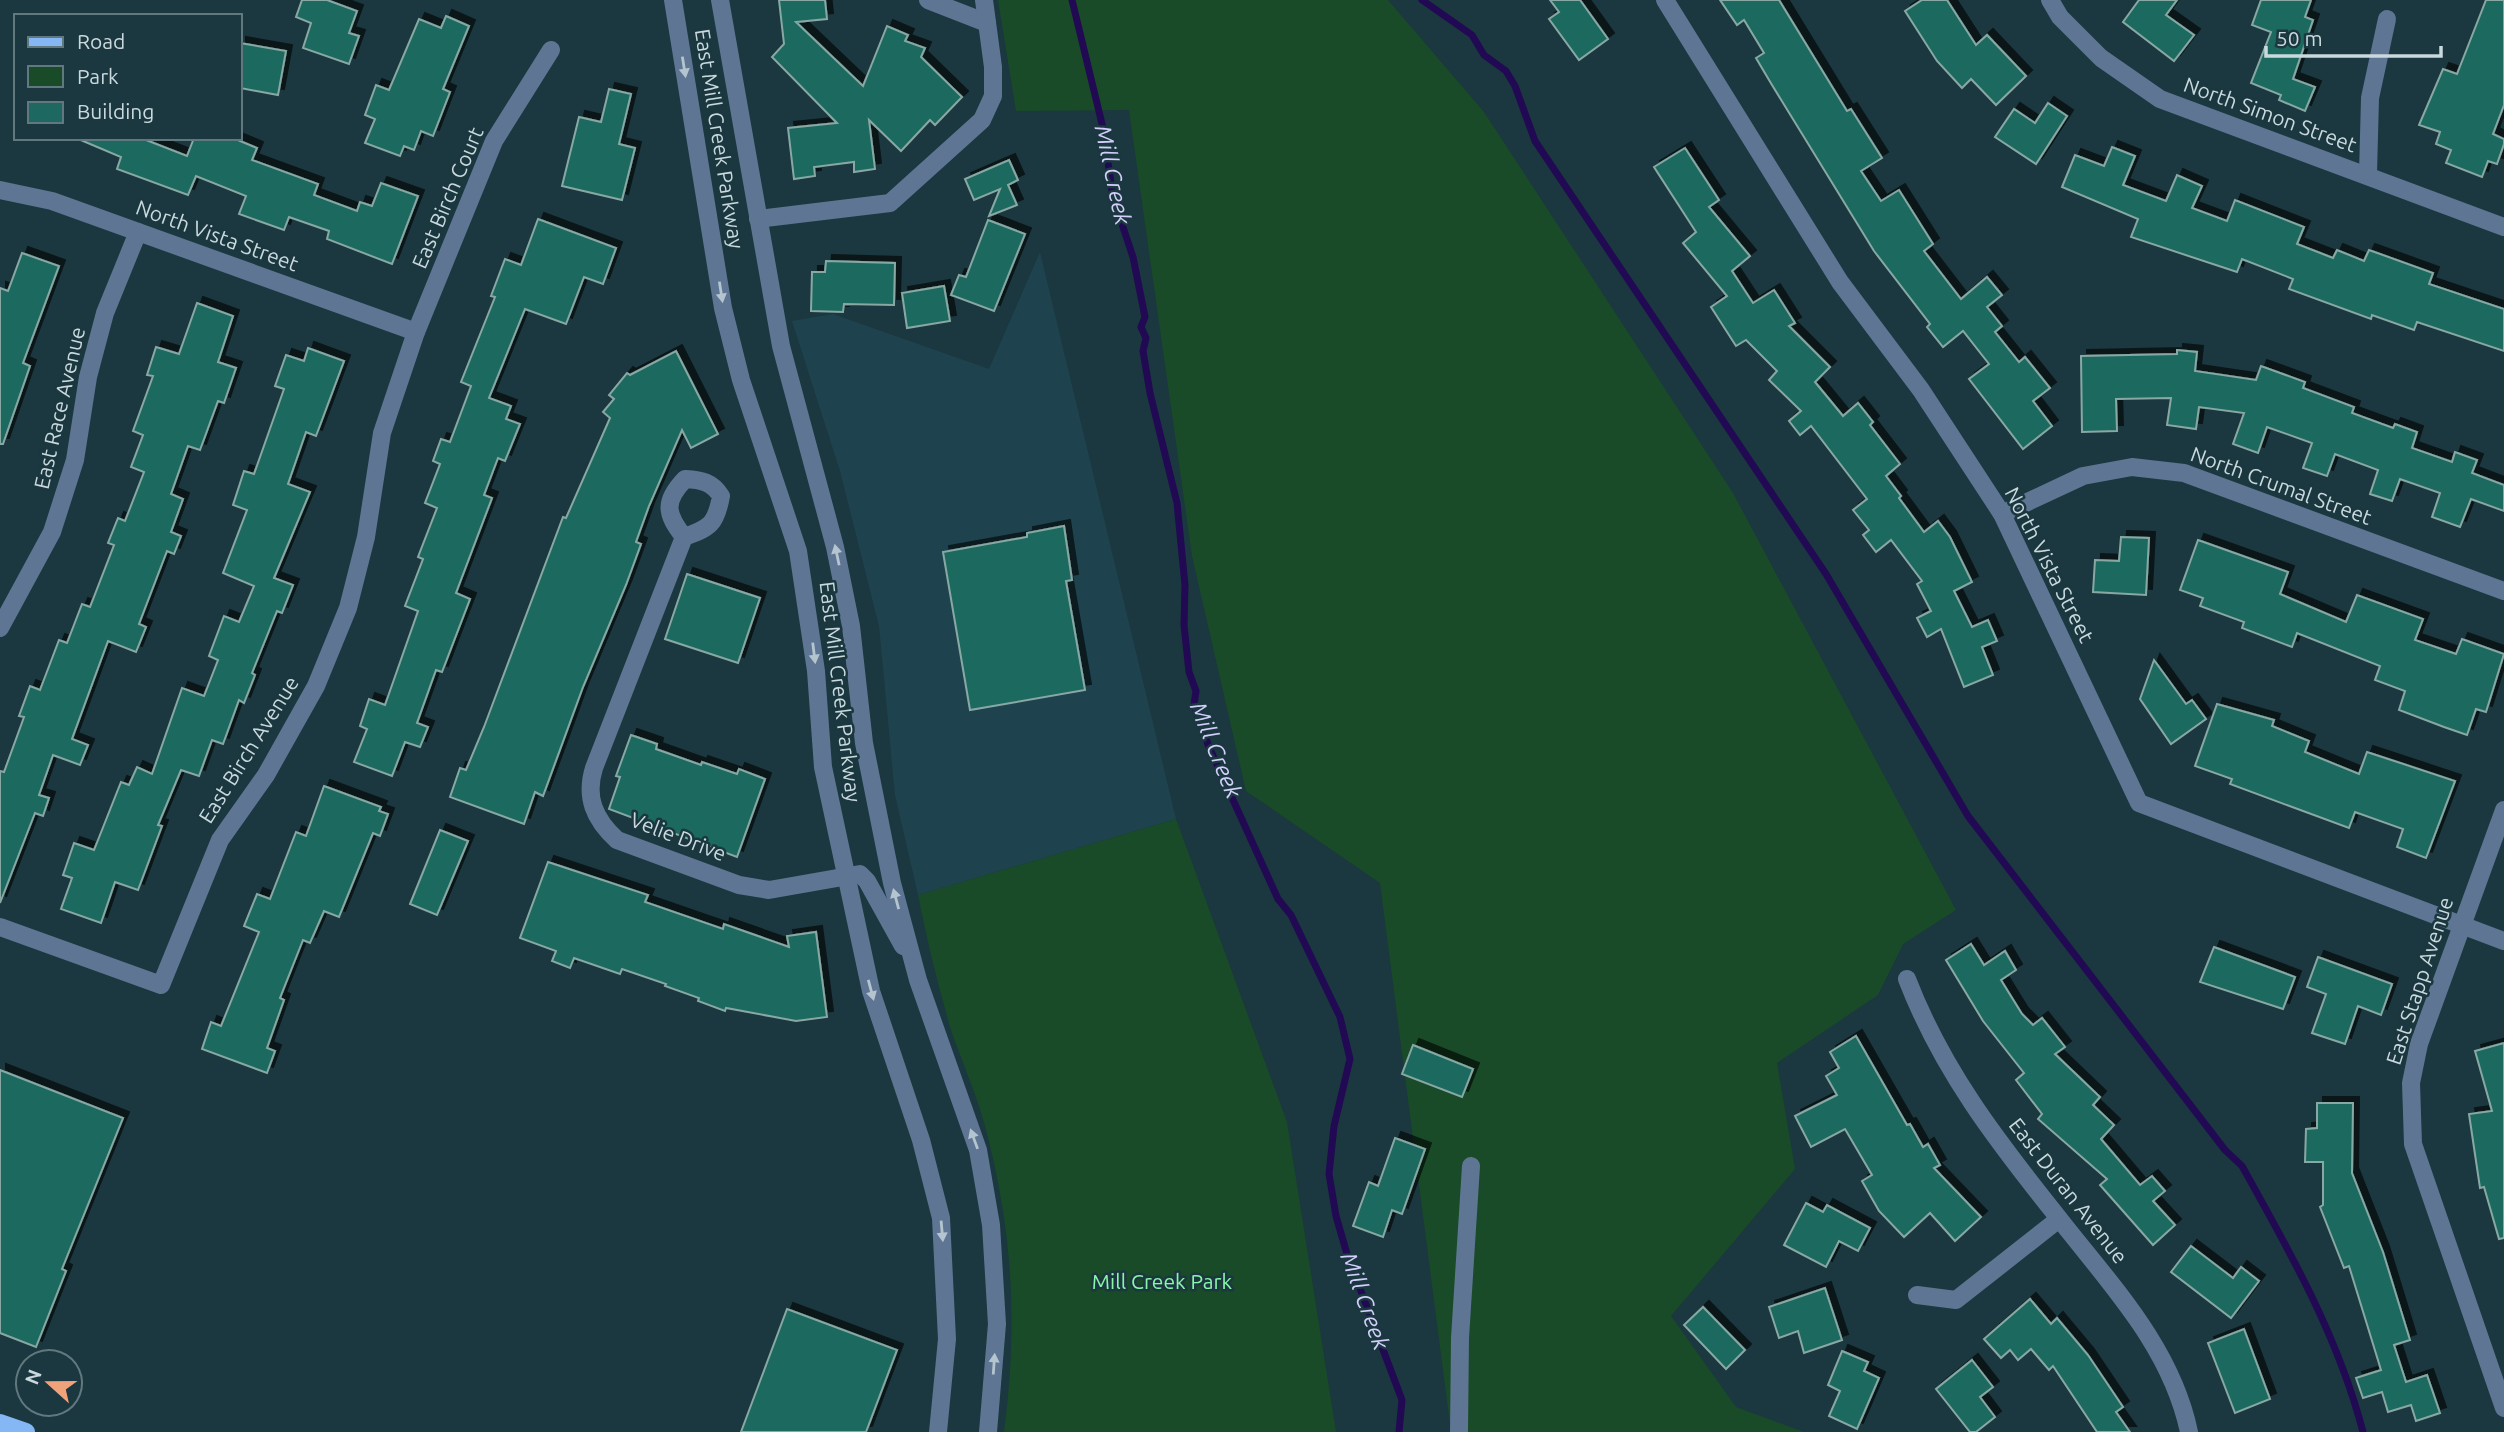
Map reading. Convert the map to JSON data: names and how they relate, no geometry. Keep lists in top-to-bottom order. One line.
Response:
{"streets":{"street":["North Simon Street","East Mill Creek Parkway","East Birch Court","North Vista Street","East Race Avenue","North Crumal Street","East Birch Avenue","Velie Drive","East Stapp Avenue","East Duran Avenue"]},"crossings":[["East Mill Creek Parkway","Velie Drive"],["East Birch Court","North Vista Street"],["East Birch Court","East Birch Avenue"],["North Vista Street","East Race Avenue"],["North Vista Street","North Crumal Street"],["North Vista Street","East Birch Avenue"],["North Vista Street","East Stapp Avenue"]],"water":["Mill Creek"],"parks":["Mill Creek Park"],"legend":["Road","Park","Building"],"scale_bar":"50 m","north":"left"}
